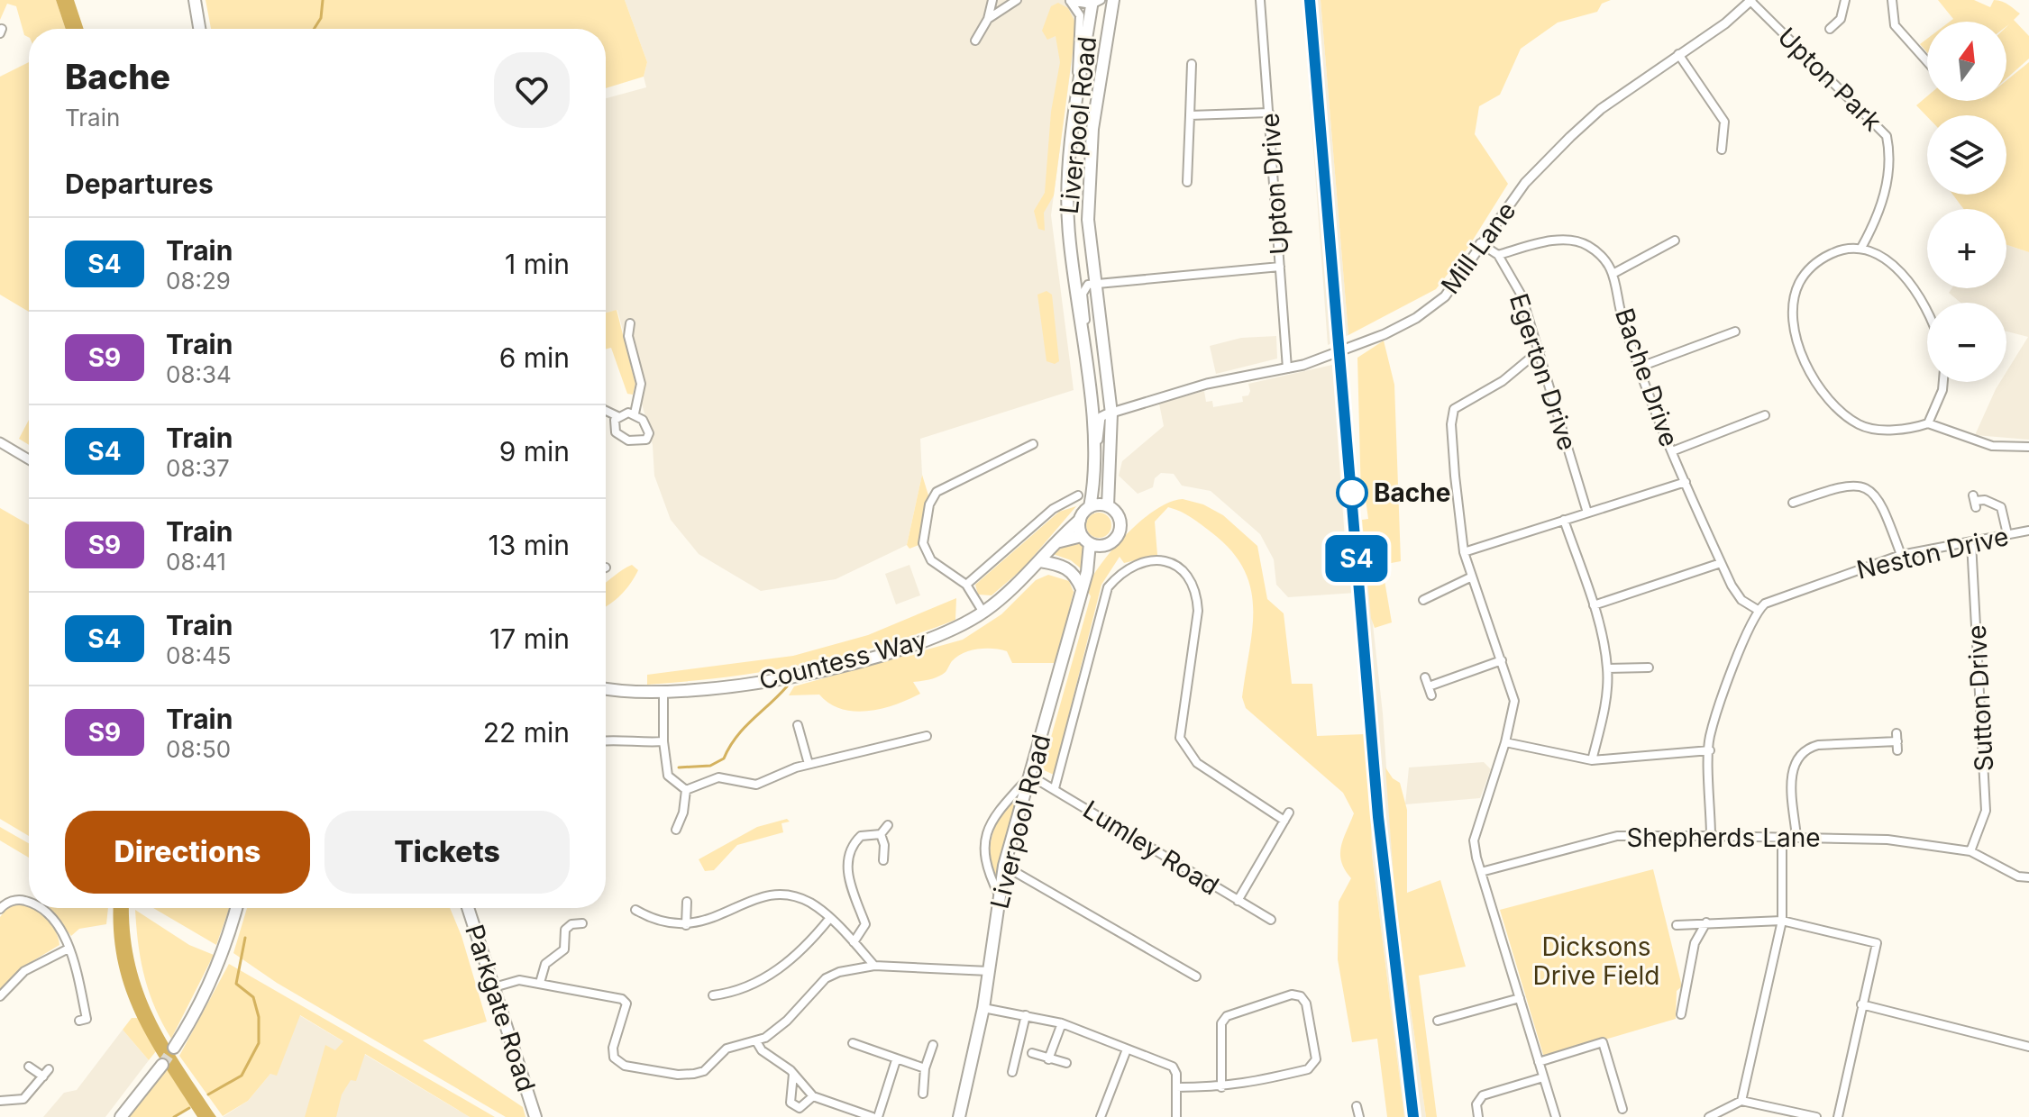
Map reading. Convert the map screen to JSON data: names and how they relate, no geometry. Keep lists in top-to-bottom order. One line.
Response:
{"streets":{"main road":["Liverpool Road","Countess Way","Parkgate Road"],"street":["Upton Park","Upton Drive","Mill Lane","Egerton Drive","Bache Drive","Neston Drive","Sutton Drive","Shepherds Lane","Lumley Road"]},"crossings":[["Upton Park","Mill Lane"],["Liverpool Road","Mill Lane"],["Liverpool Road","Countess Way"],["Liverpool Road","Lumley Road"],["Upton Drive","Mill Lane"],["Mill Lane","Egerton Drive"],["Egerton Drive","Bache Drive"],["Bache Drive","Neston Drive"],["Neston Drive","Sutton Drive"],["Sutton Drive","Shepherds Lane"]],"parks":["Dicksons Drive Field"],"places":["Bache"],"north":"top","page":{"on_map":"S4","map_buttons":["+","−"],"heading":[["Bache","Train"],"Departures"],"list":[{"mark":"S4","name":"Train","note":"08:29","value":"1 min"},{"mark":"S9","name":"Train","note":"08:34","value":"6 min"},{"mark":"S4","name":"Train","note":"08:37","value":"9 min"},{"mark":"S9","name":"Train","note":"08:41","value":"13 min"},{"mark":"S4","name":"Train","note":"08:45","value":"17 min"},{"mark":"S9","name":"Train","note":"08:50","value":"22 min"}],"buttons":["Directions","Tickets"]}}
